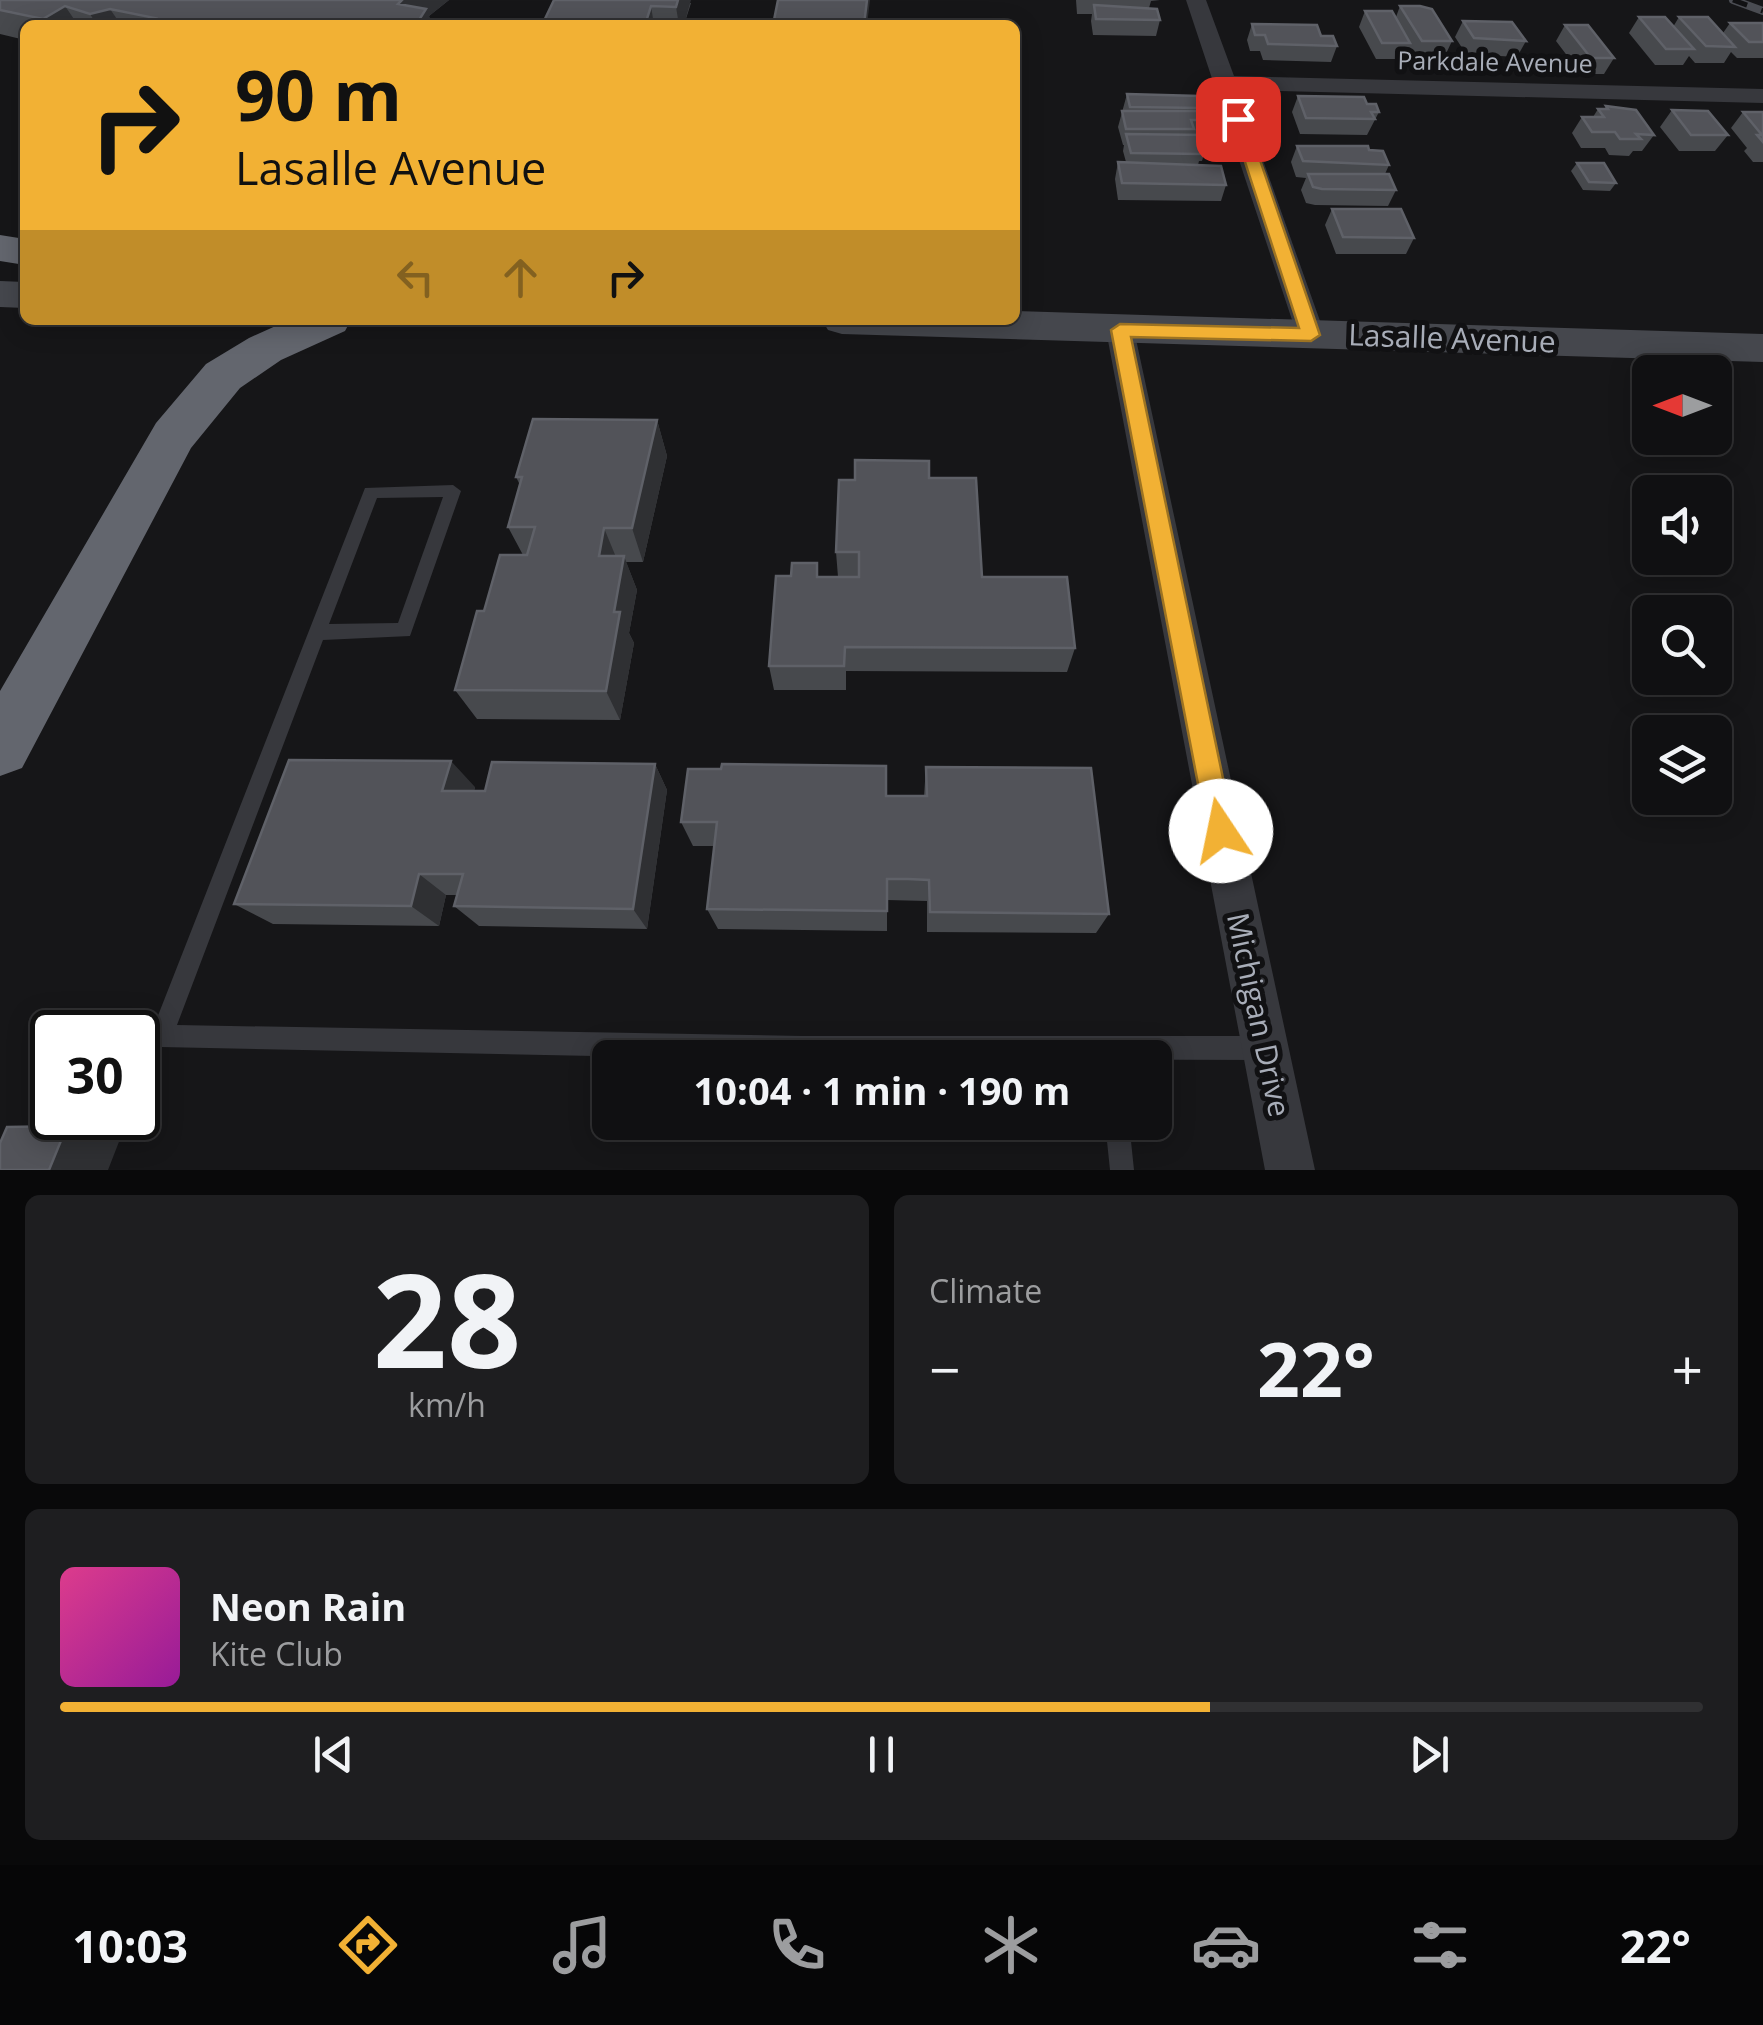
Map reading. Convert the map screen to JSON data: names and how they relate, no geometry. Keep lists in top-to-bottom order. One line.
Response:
{"streets":{"main road":["Lasalle Avenue"],"street":["Parkdale Avenue","Michigan Drive"]},"crossings":[["Lasalle Avenue","Michigan Drive"]],"north":"left","page":{"turn":["90 m","Lasalle Avenue"],"limit":"30","trip":"10:04 · 1 min · 190 m","tile":[["28","km/h"],"Climate"],"heat":["−","22°","+"],"song":["Neon Rain","Kite Club"],"tabs":["10:03","22°"]}}
